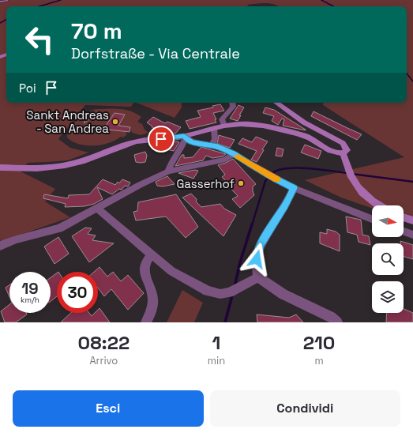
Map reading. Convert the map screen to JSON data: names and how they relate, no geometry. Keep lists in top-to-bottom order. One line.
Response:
{"places":["Sankt Andreas - San Andrea","Gasserhof"],"north":"right","page":{"turn":["70 m","Dorfstraße - Via Centrale"],"then":"Poi","speed":"19 km/h","limit":"30","eta":["08:22","Arrivo","1","min","210","m"],"buttons":["Esci","Condividi"]}}
